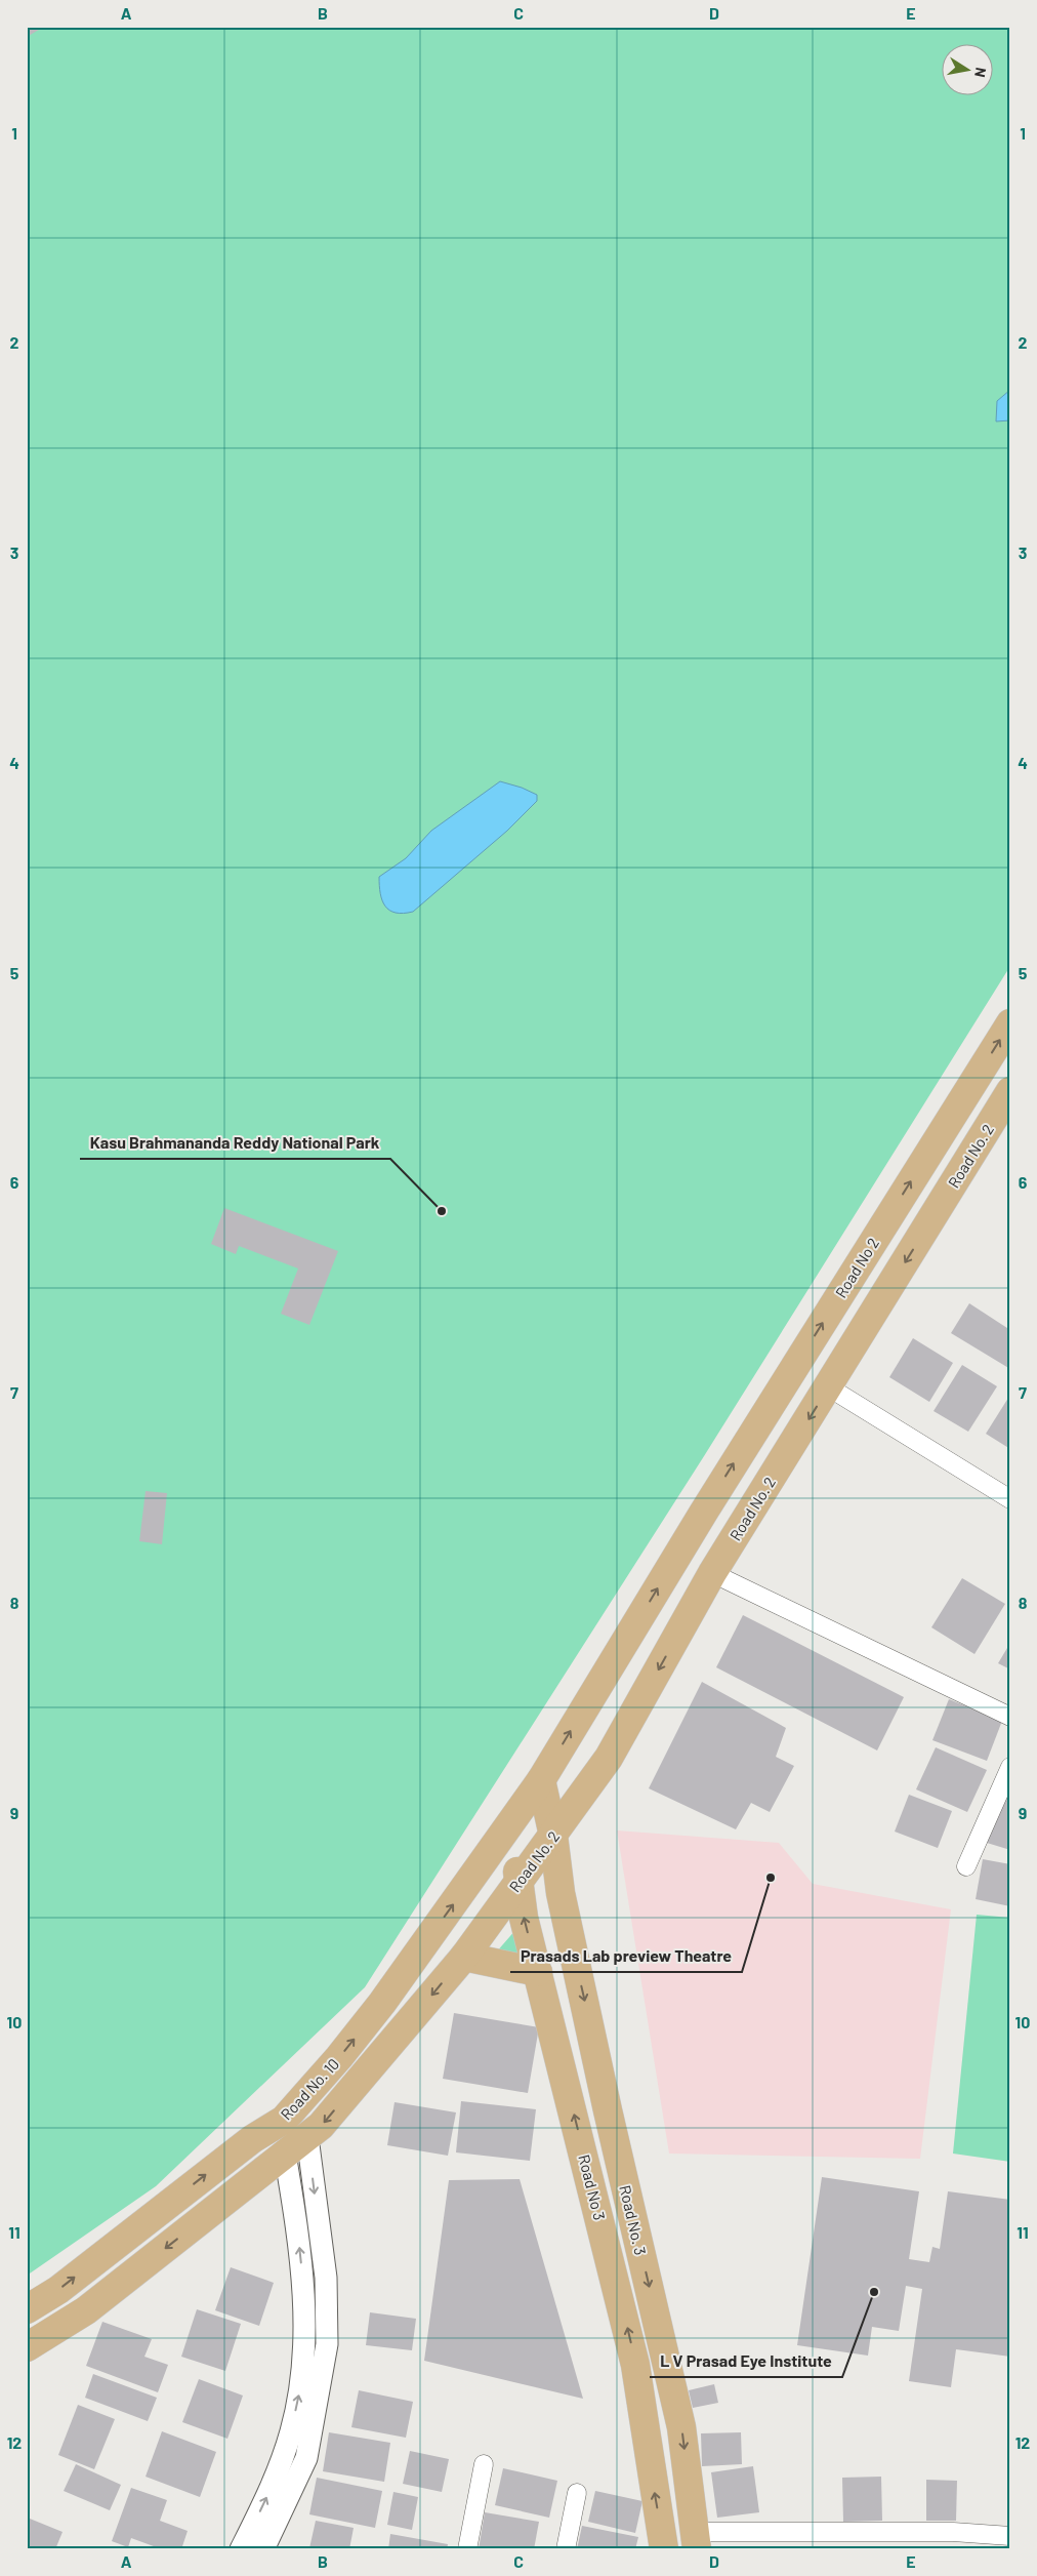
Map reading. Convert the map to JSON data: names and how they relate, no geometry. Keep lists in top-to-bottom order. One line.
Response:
{"streets":{"main road":["Road No. 2","Road No 2","Road No. 10","Road No 3","Road No. 3"]},"crossings":[["Road No. 2","Road No. 10"],["Road No. 2","Road No 3"],["Road No. 2","Road No. 3"],["Road No 2","Road No. 3"],["Road No. 10","Road No 3"]],"one_way":["Road No. 2","Road No 2","Road No 3","Road No. 3"],"places":["Kasu Brahmananda Reddy National Park","Prasads Lab preview Theatre","L V Prasad Eye Institute"],"north":"right","grid":{"columns":["A","B","C","D","E"],"rows":["1","2","3","4","5","6","7","8","9","10","11","12"]}}
